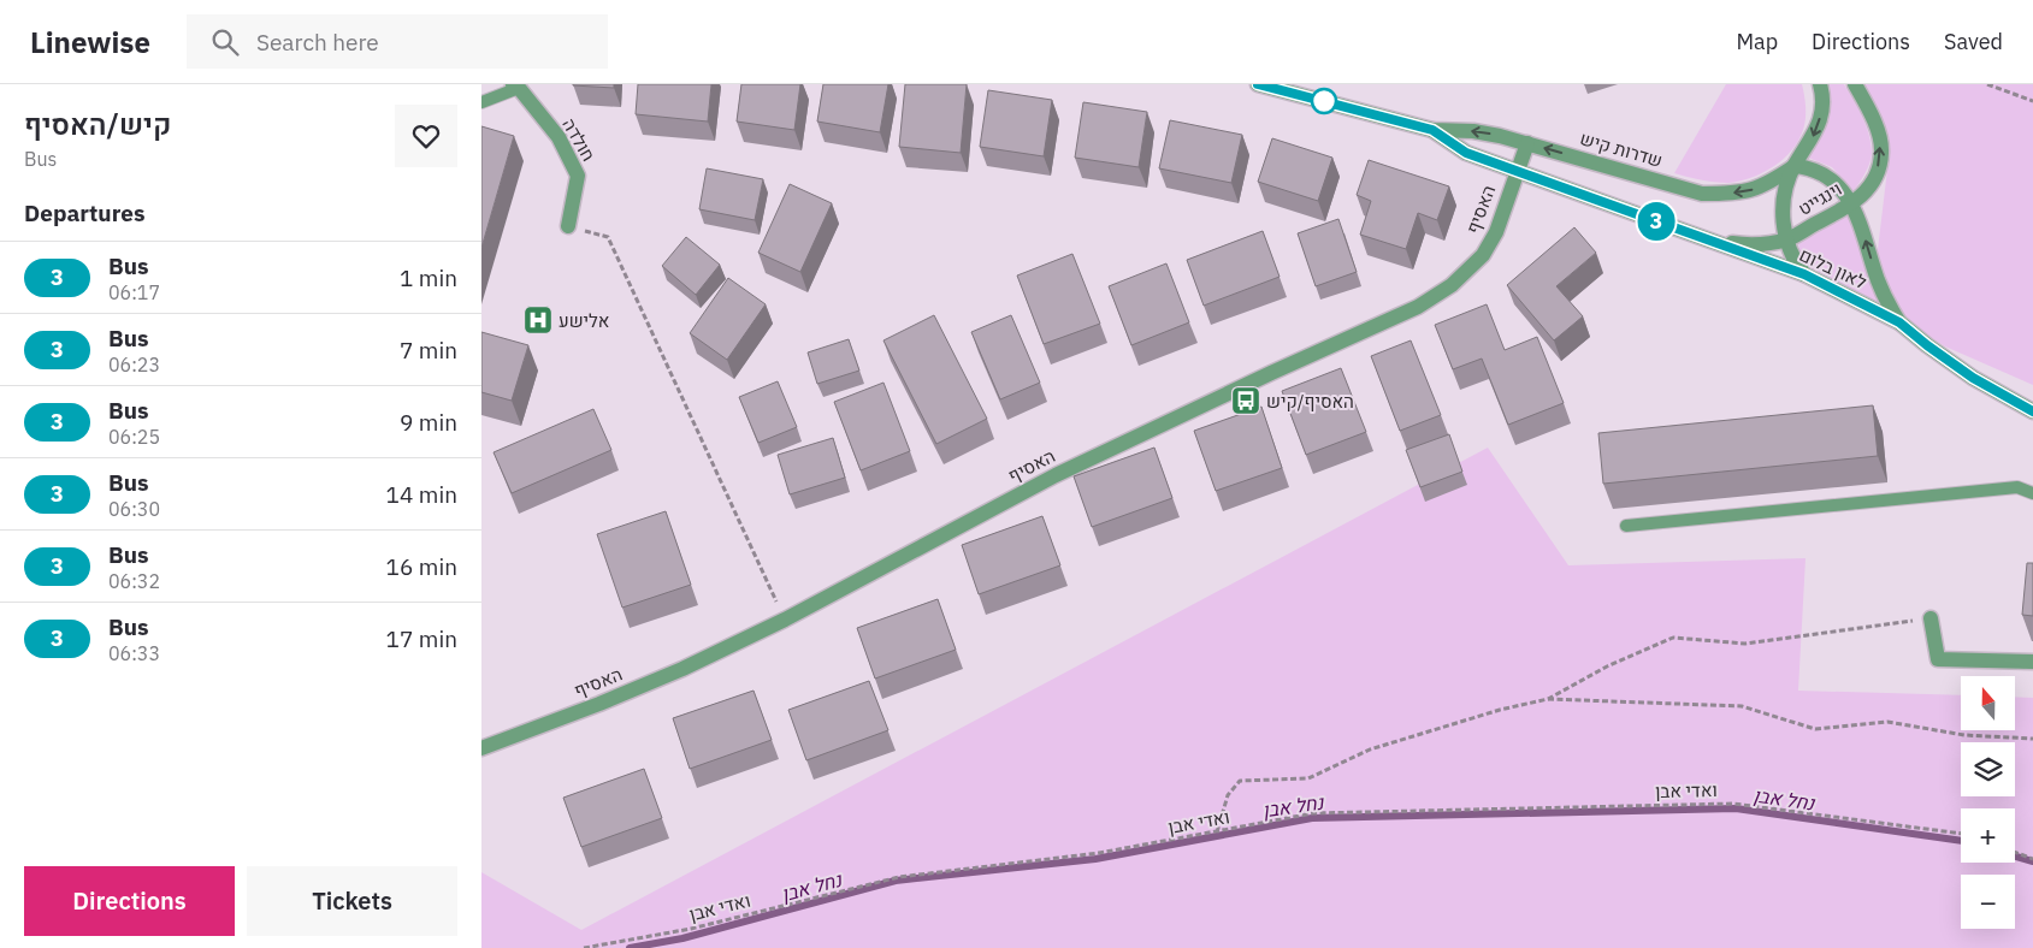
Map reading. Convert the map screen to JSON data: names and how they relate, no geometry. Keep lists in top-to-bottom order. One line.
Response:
{"streets":{"street":["חולדה","שדרות קיש","וינגייט","האסיף","לאון בלום"],"path":["ואדי אבן"]},"crossings":[["שדרות קיש","וינגייט"],["שדרות קיש","האסיף"],["שדרות קיש","לאון בלום"],["וינגייט","לאון בלום"]],"water":["נחל אבן"],"places":{"hospital":["אלישע"],"bus stop":["האסיף/קיש"]},"lines":["bus line 3"],"north":"top","page":{"header":"Linewise","search":"Search here","nav":["Map","Directions","Saved"],"heading":[["קיש/האסיף","Bus"],"Departures"],"on_map":"3","list":[{"mark":"3","name":"Bus","note":"06:17","value":"1 min"},{"mark":"3","name":"Bus","note":"06:23","value":"7 min"},{"mark":"3","name":"Bus","note":"06:25","value":"9 min"},{"mark":"3","name":"Bus","note":"06:30","value":"14 min"},{"mark":"3","name":"Bus","note":"06:32","value":"16 min"},{"mark":"3","name":"Bus","note":"06:33","value":"17 min"}],"map_buttons":["+","−"],"buttons":["Directions","Tickets"]}}
